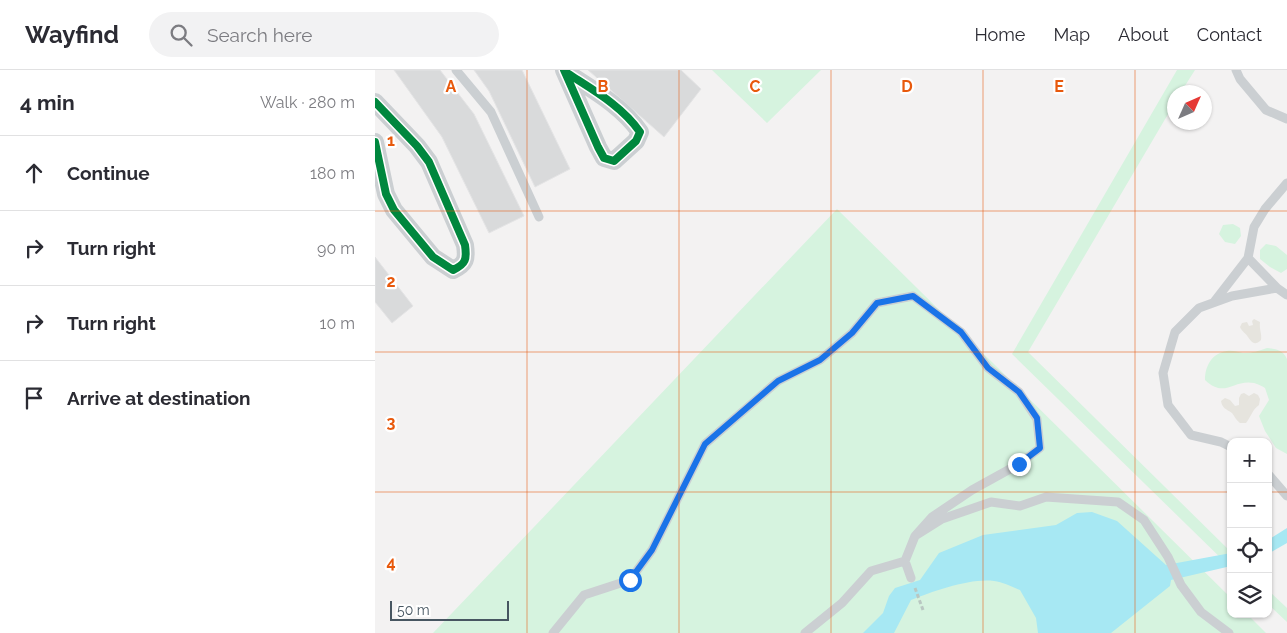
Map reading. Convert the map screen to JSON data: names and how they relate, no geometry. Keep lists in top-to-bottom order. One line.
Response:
{"scale_bar":"50 m","north":"top right","page":{"header":"Wayfind","search":"Search here","nav":["Home","Map","About","Contact"],"heading":["4 min","Walk · 280 m"],"list":[["Continue","180 m"],["Turn right","90 m"],["Turn right","10 m"],"Arrive at destination"],"map_buttons":["+","−"],"scale":"50 m"},"grid":{"columns":["A","B","C","D","E"],"rows":["1","2","3","4"]}}
